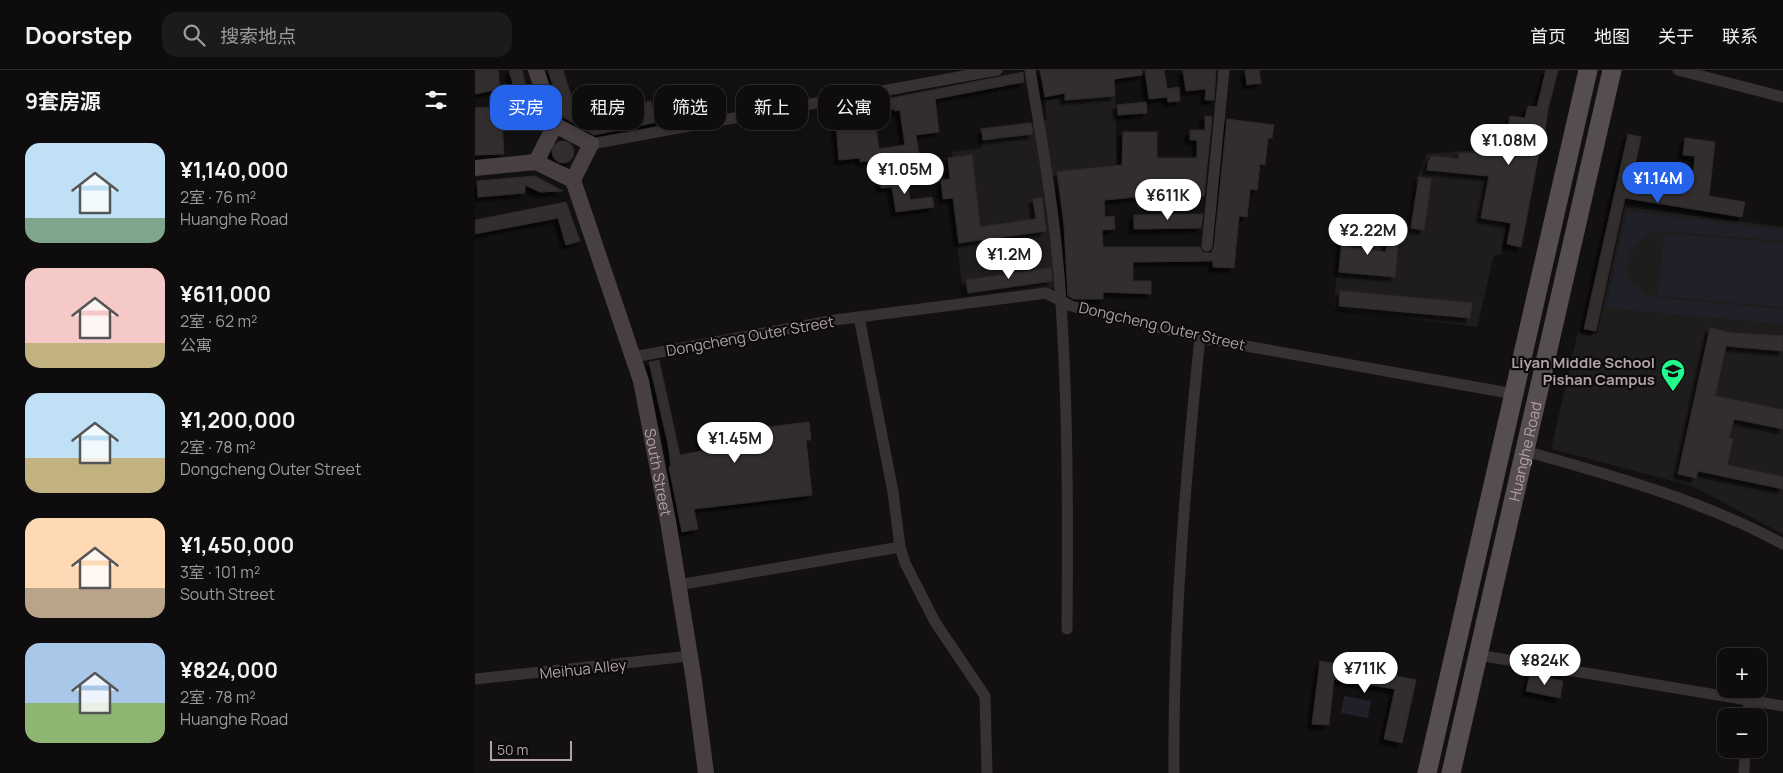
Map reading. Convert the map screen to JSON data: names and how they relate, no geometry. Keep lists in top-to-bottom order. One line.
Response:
{"streets":{"main road":["Huanghe Road"],"street":["Dongcheng Outer Street","South Street","Meihua Alley"]},"crossings":[["Dongcheng Outer Street","Huanghe Road"],["Dongcheng Outer Street","South Street"],["South Street","Meihua Alley"]],"places":{"school or university":["Liyan Middle School Pishan Campus"]},"scale_bar":"50 m","page":{"header":"Doorstep","search":"搜索地点","nav":["首页","地图","关于","联系"],"heading":"9套房源","chip":["买房","租房","筛选","新上","公寓"],"price":["¥1.08M","¥1.05M","¥1.14M","¥611K","¥2.22M","¥1.2M","¥1.45M","¥824K","¥711K"],"list":[{"name":"¥1,140,000","note":"2室 · 76 m² · Huanghe Road"},{"name":"¥611,000","note":"2室 · 62 m² · 公寓"},{"name":"¥1,200,000","note":"2室 · 78 m² · Dongcheng Outer Street"},{"name":"¥1,450,000","note":"3室 · 101 m² · South Street"},{"name":"¥824,000","note":"2室 · 78 m² · Huanghe Road"}],"map_buttons":["+","−"],"scale":"50 m"}}
